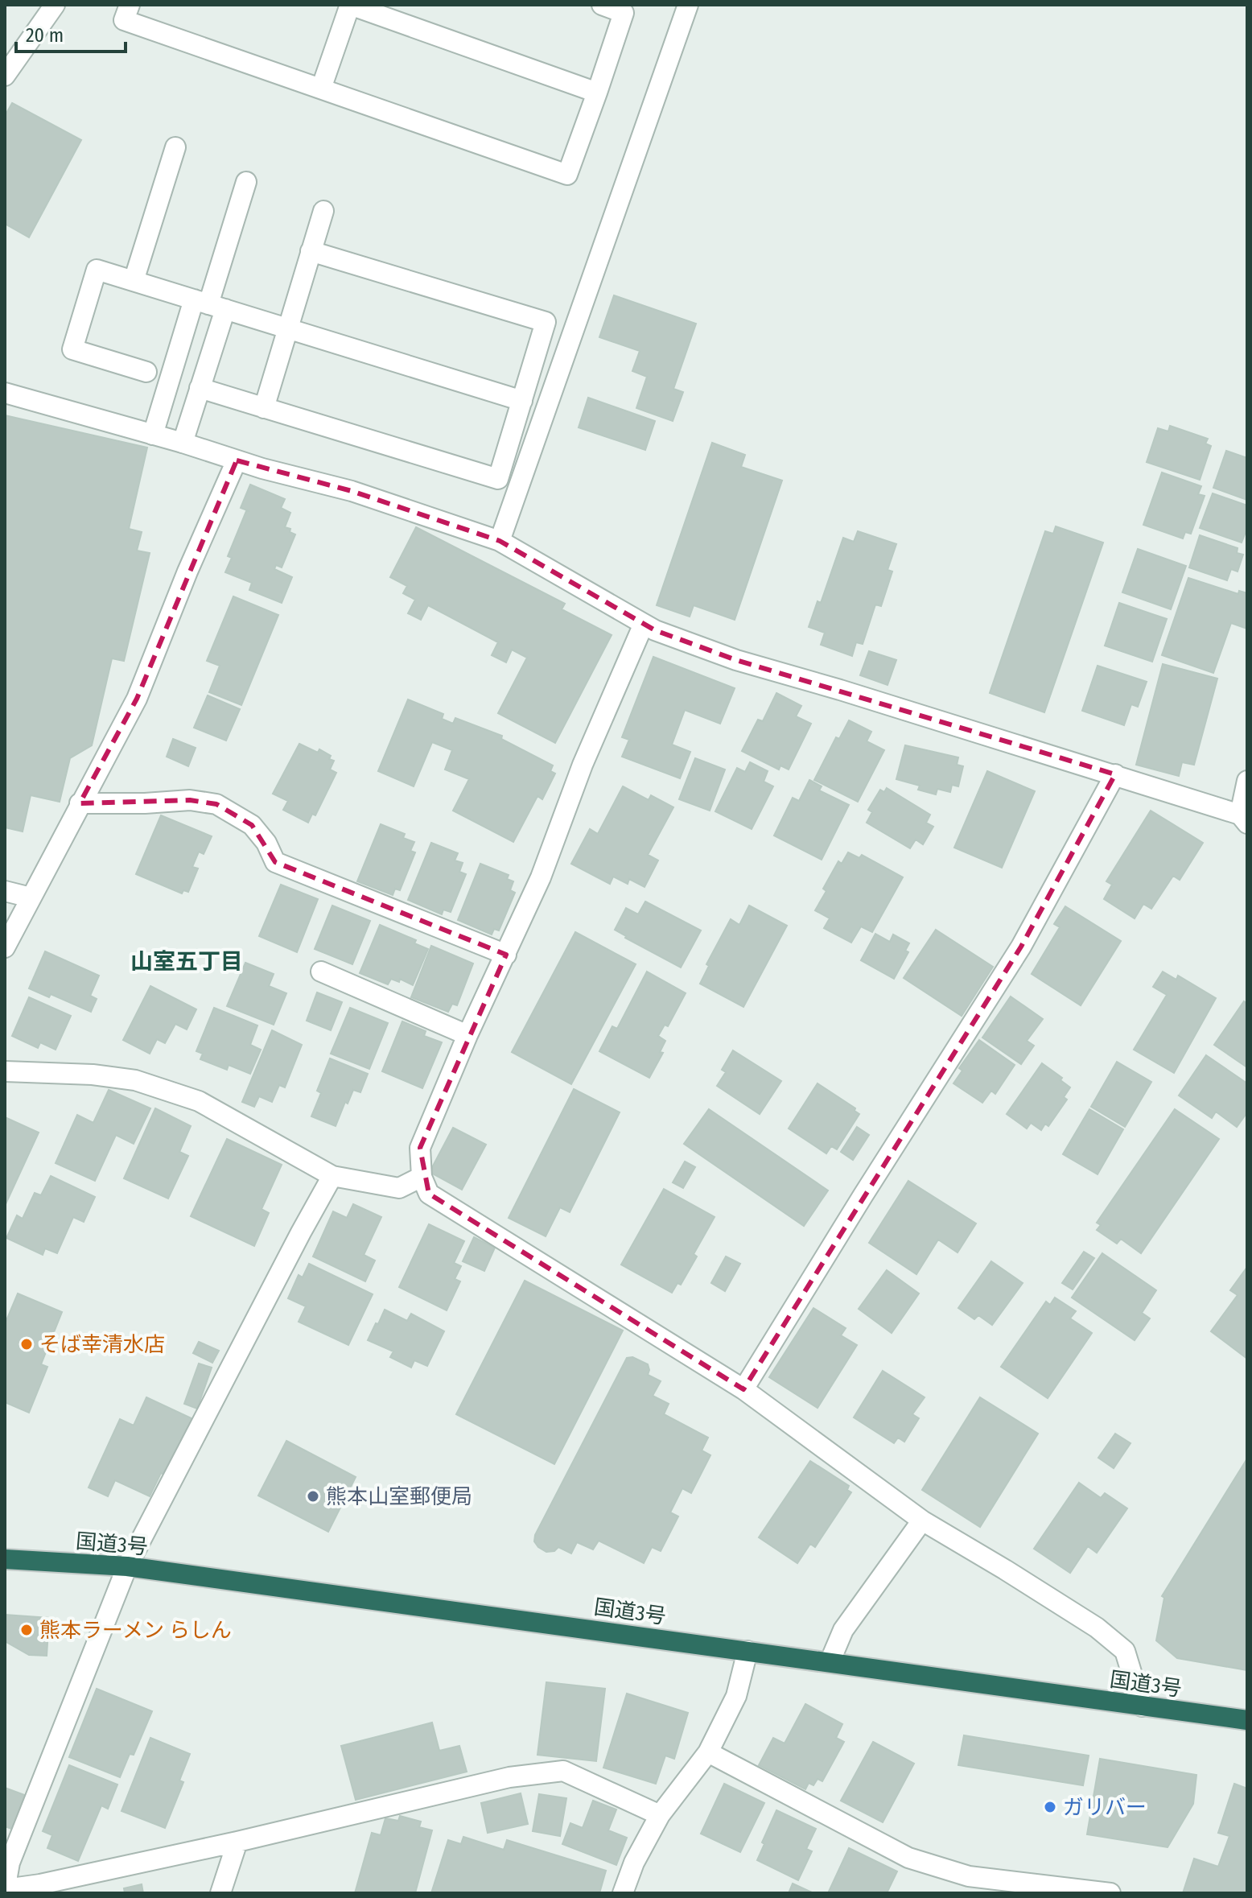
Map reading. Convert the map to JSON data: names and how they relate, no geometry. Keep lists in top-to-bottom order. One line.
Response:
{"streets":{"highway":["国道3号"]},"districts":["山室五丁目"],"places":["そば幸清水店","熊本山室郵便局","熊本ラーメン らしん","ガリバー"],"scale_bar":"20 m"}
